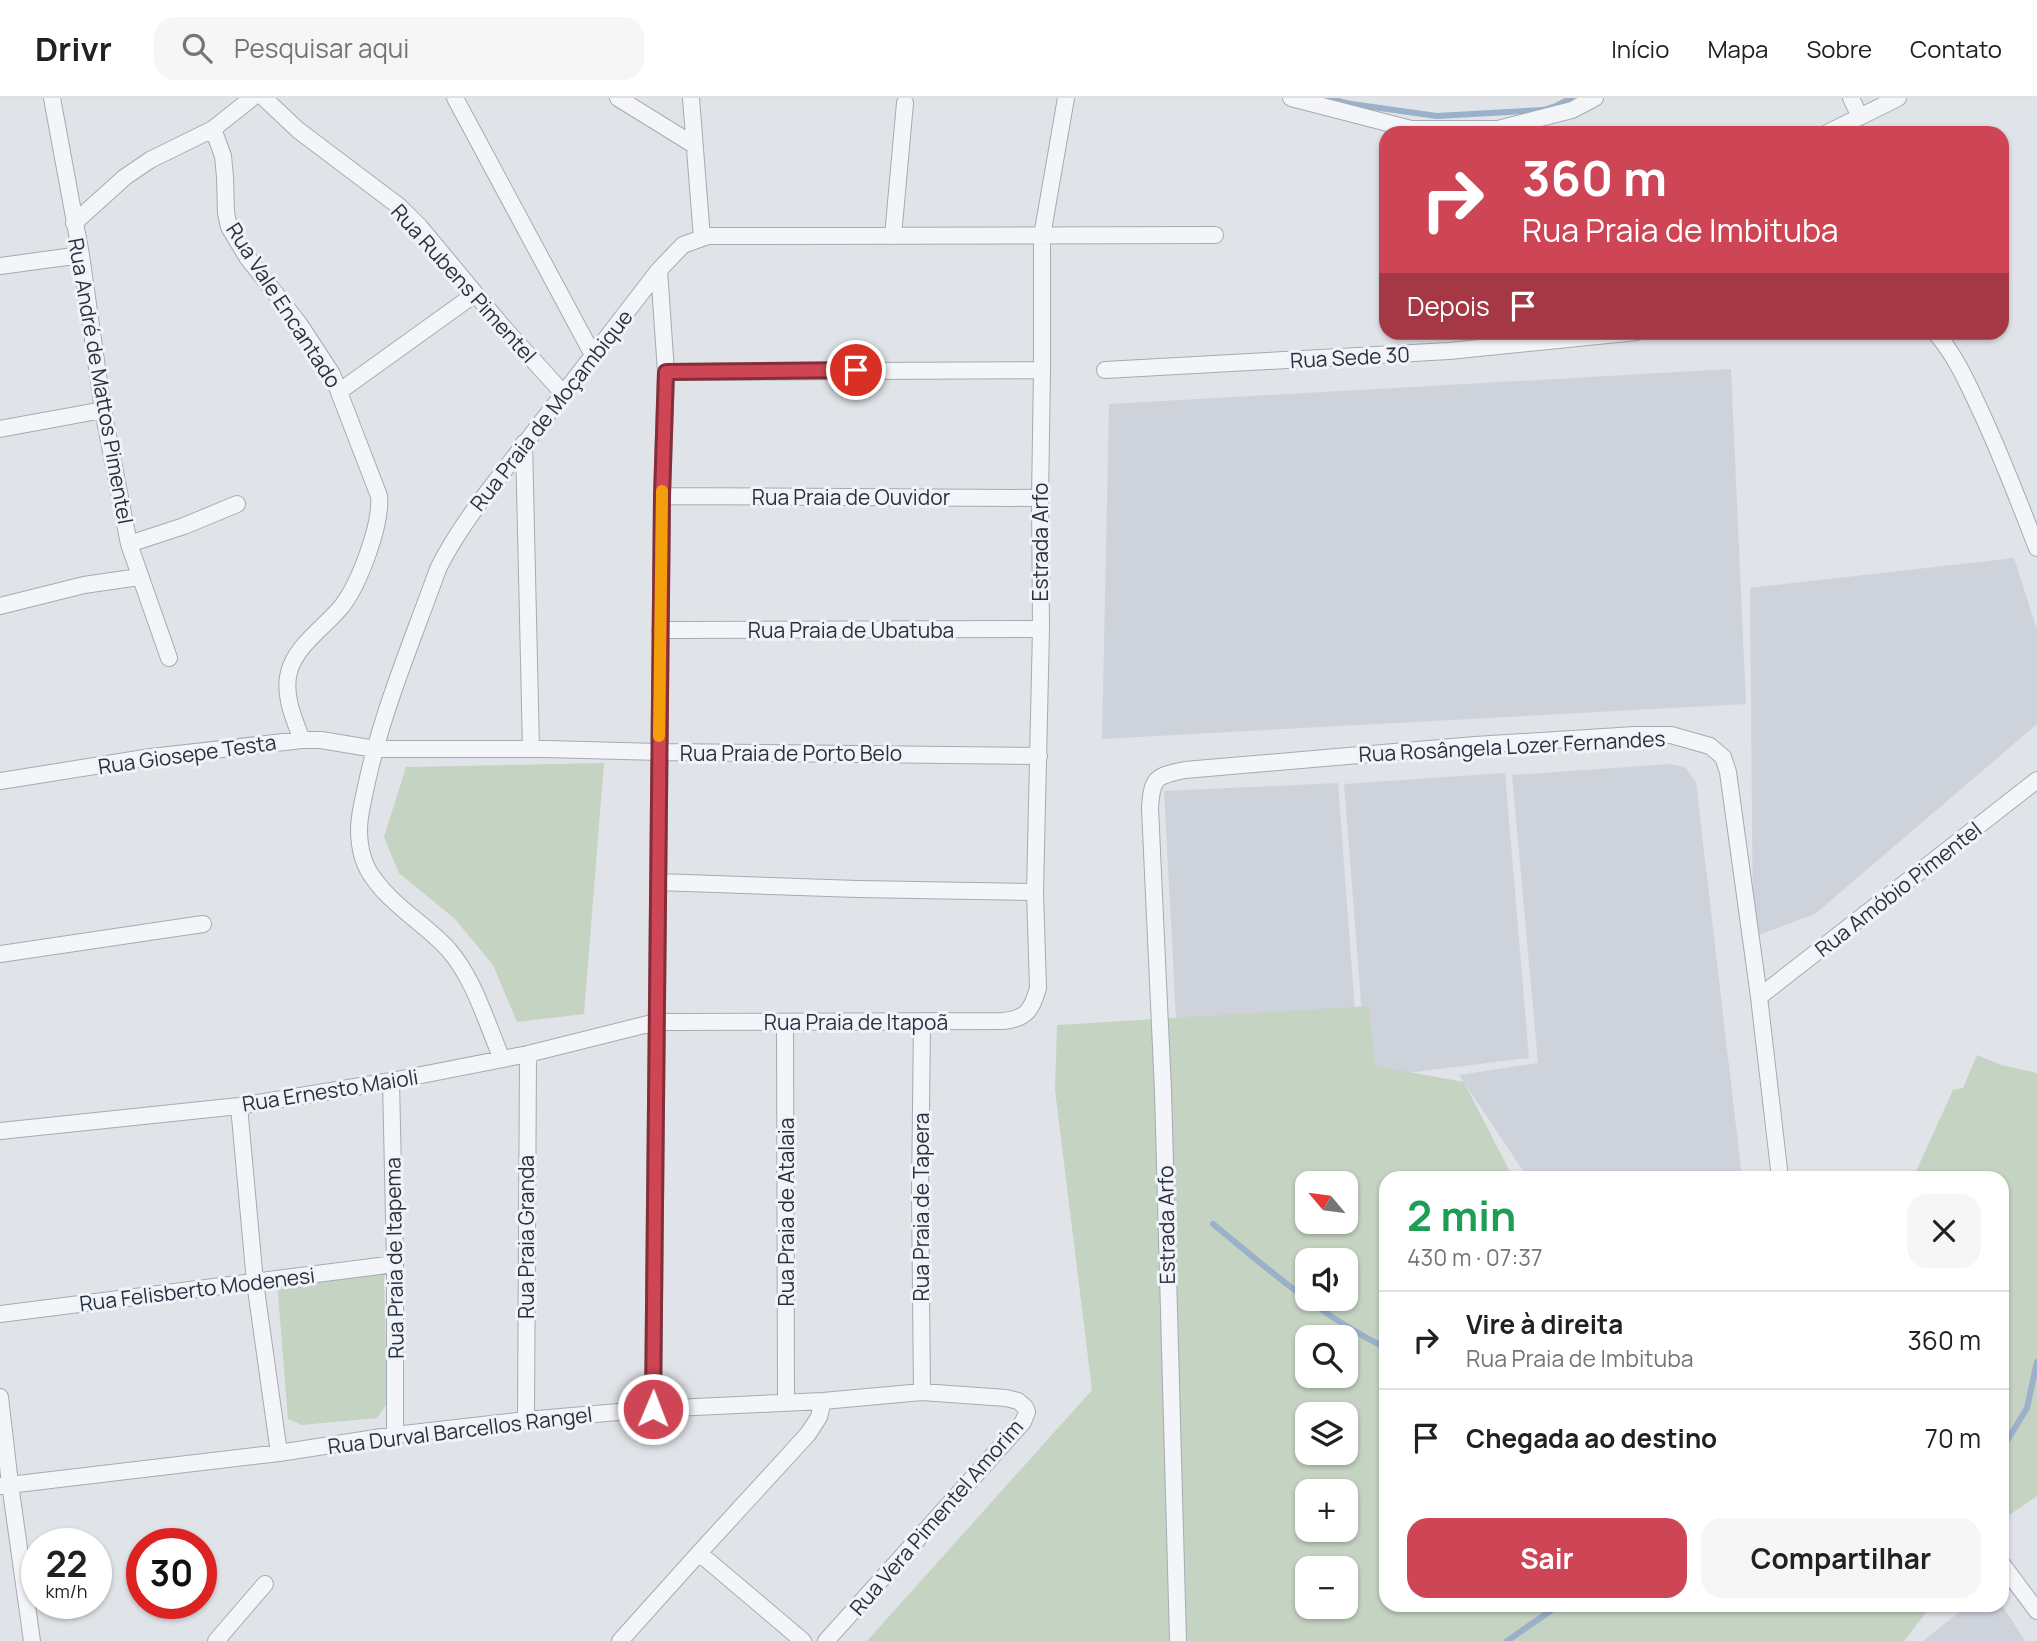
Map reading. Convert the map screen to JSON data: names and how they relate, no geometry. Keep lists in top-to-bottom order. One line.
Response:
{"streets":{"street":["Rua Rubens Pimentel","Rua Vale Encantado","Rua Sede 30","Rua André de Mattos Pimentel","Rua Praia de Moçambique","Rua Praia de Ouvidor","Estrada Arfo","Rua Praia de Ubatuba","Rua Rosângela Lozer Fernandes","Rua Praia de Porto Belo","Rua Giosepe Testa","Rua Amóbio Pimentel","Rua Praia de Itapoã","Rua Ernesto Maioli","Rua Praia de Tapera","Rua Praia de Atalaia","Rua Praia Granda","Rua Praia de Itapema","Rua Felisberto Modenesi","Rua Durval Barcellos Rangel","Rua Vera Pimentel Amorim"]},"crossings":[["Rua Rubens Pimentel","Rua Praia de Moçambique"],["Rua Vale Encantado","Rua Giosepe Testa"],["Rua Praia de Moçambique","Rua Praia de Porto Belo"],["Rua Praia de Moçambique","Rua Giosepe Testa"],["Rua Praia de Moçambique","Rua Ernesto Maioli"],["Rua Praia de Ouvidor","Estrada Arfo"],["Estrada Arfo","Rua Praia de Ubatuba"],["Estrada Arfo","Rua Rosângela Lozer Fernandes"],["Estrada Arfo","Rua Praia de Porto Belo"],["Estrada Arfo","Rua Praia de Itapoã"],["Rua Rosângela Lozer Fernandes","Rua Amóbio Pimentel"],["Rua Praia de Porto Belo","Rua Giosepe Testa"],["Rua Praia de Itapoã","Rua Ernesto Maioli"],["Rua Praia de Itapoã","Rua Praia de Tapera"],["Rua Praia de Itapoã","Rua Praia de Atalaia"],["Rua Ernesto Maioli","Rua Praia Granda"],["Rua Ernesto Maioli","Rua Praia de Itapema"],["Rua Praia de Tapera","Rua Durval Barcellos Rangel"],["Rua Praia de Atalaia","Rua Durval Barcellos Rangel"],["Rua Praia Granda","Rua Durval Barcellos Rangel"],["Rua Praia de Itapema","Rua Felisberto Modenesi"],["Rua Praia de Itapema","Rua Durval Barcellos Rangel"],["Rua Durval Barcellos Rangel","Rua Vera Pimentel Amorim"]],"north":"top left","page":{"header":"Drivr","search":"Pesquisar aqui","nav":["Início","Mapa","Sobre","Contato"],"turn":["360 m","Rua Praia de Imbituba"],"then":"Depois","map_buttons":["+","−"],"heading":["2 min","430 m · 07:37"],"list":[{"name":"Vire à direita","note":"Rua Praia de Imbituba","value":"360 m"},{"name":"Chegada ao destino","value":"70 m"}],"buttons":["Sair","Compartilhar"],"speed":"22 km/h","limit":"30"}}
